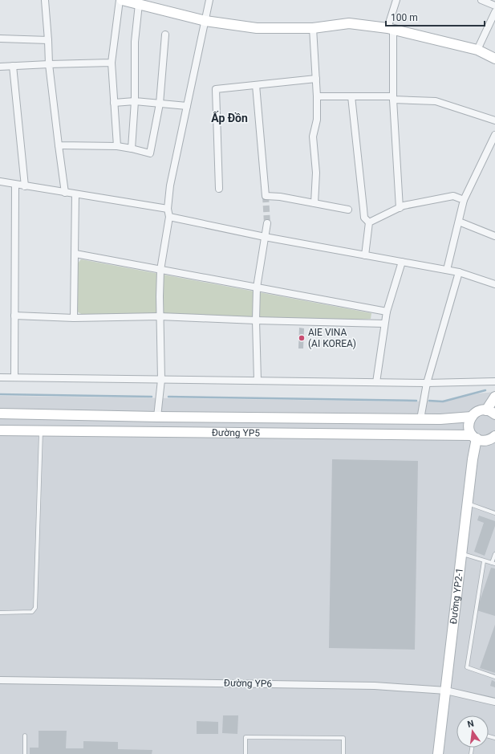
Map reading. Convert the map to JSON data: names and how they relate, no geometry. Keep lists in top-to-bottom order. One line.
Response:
{"streets":{"main road":["Đường YP5","Đường YP2-1"],"street":["Đường YP6"]},"crossings":[["Đường YP5","Đường YP2-1"],["Đường YP2-1","Đường YP6"]],"districts":["Ấp Đồn"],"places":["AIE VINA (AI KOREA)"],"scale_bar":"100 m","north":"top"}
